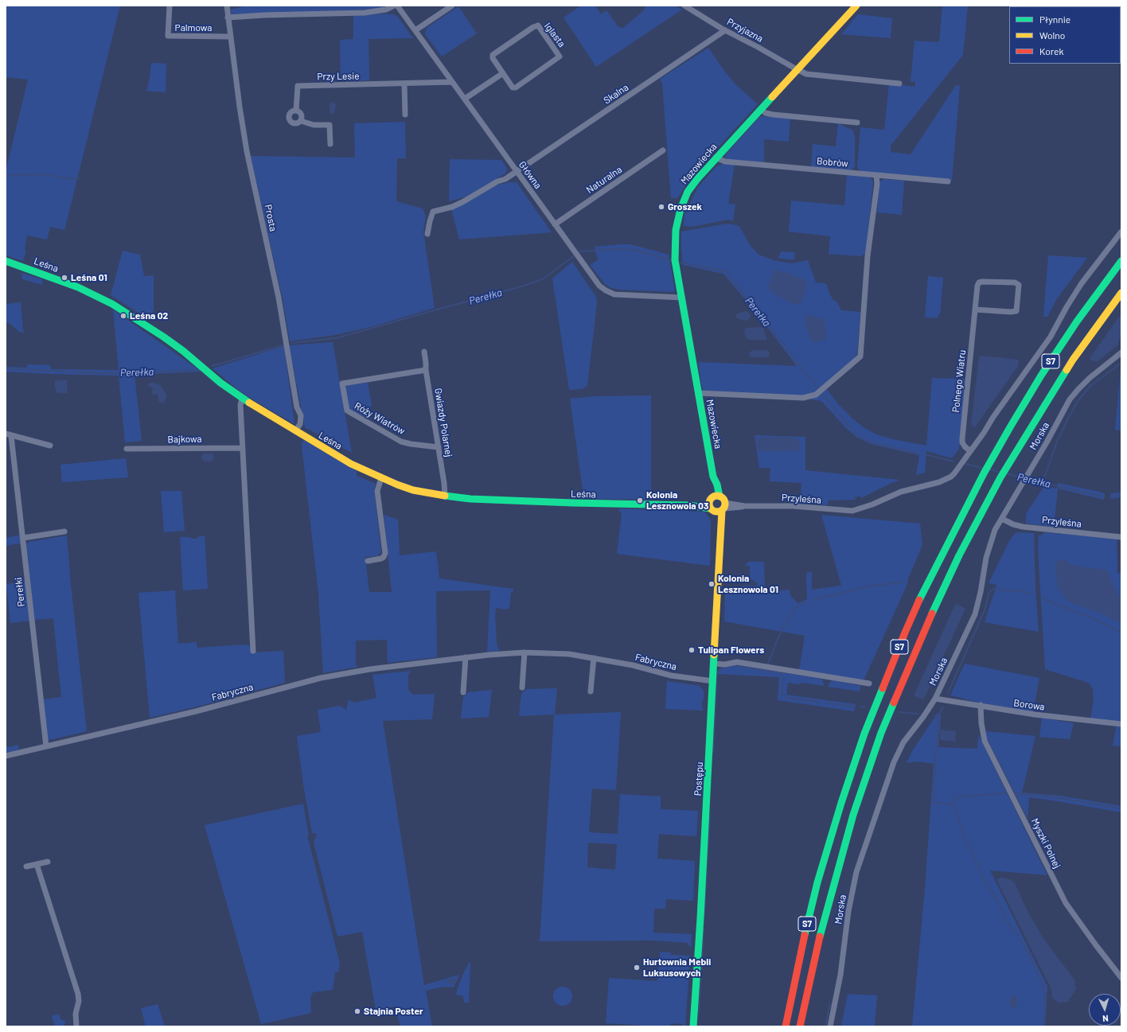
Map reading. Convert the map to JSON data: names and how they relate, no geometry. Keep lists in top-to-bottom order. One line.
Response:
{"streets":{"main road":["Mazowiecka","Leśna","S7","Postępu"],"street":["Palmowa","Przyjazna","Iglasta","Przy Lesie","Skalna","Bobrów","Główna","Naturalna","Prosta","Polnego Wiatru","Róży Wiatrów","Gwiazdy Polarnej","Morska","Bajkowa","Przyleśna","Perełki","Fabryczna","Borowa","Myszki Polnej"]},"crossings":[["Palmowa","Prosta"],["Przyjazna","Skalna"],["Przyjazna","Mazowiecka"],["Przy Lesie","Główna"],["Skalna","Główna"],["Bobrów","Mazowiecka"],["Mazowiecka","Główna"],["Mazowiecka","Leśna"],["Mazowiecka","Przyleśna"],["Mazowiecka","Postępu"],["Główna","Naturalna"],["Prosta","Leśna"],["Leśna","Gwiazdy Polarnej"],["Leśna","Przyleśna"],["Leśna","Postępu"],["Polnego Wiatru","Przyleśna"],["Róży Wiatrów","Gwiazdy Polarnej"],["Morska","Przyleśna"],["Morska","Borowa"],["Przyleśna","Postępu"],["Perełki","Fabryczna"],["Fabryczna","Postępu"],["Borowa","Myszki Polnej"]],"water":["Perełka"],"places":["Groszek","Leśna 01","Leśna 02","Kolonia Lesznowola 03","Kolonia Lesznowola 01","Tulipan Flowers","Hurtownia Mebli Luksusowych","Stajnia Poster"],"legend":["Płynnie","Wolno","Korek"],"north":"bottom"}
